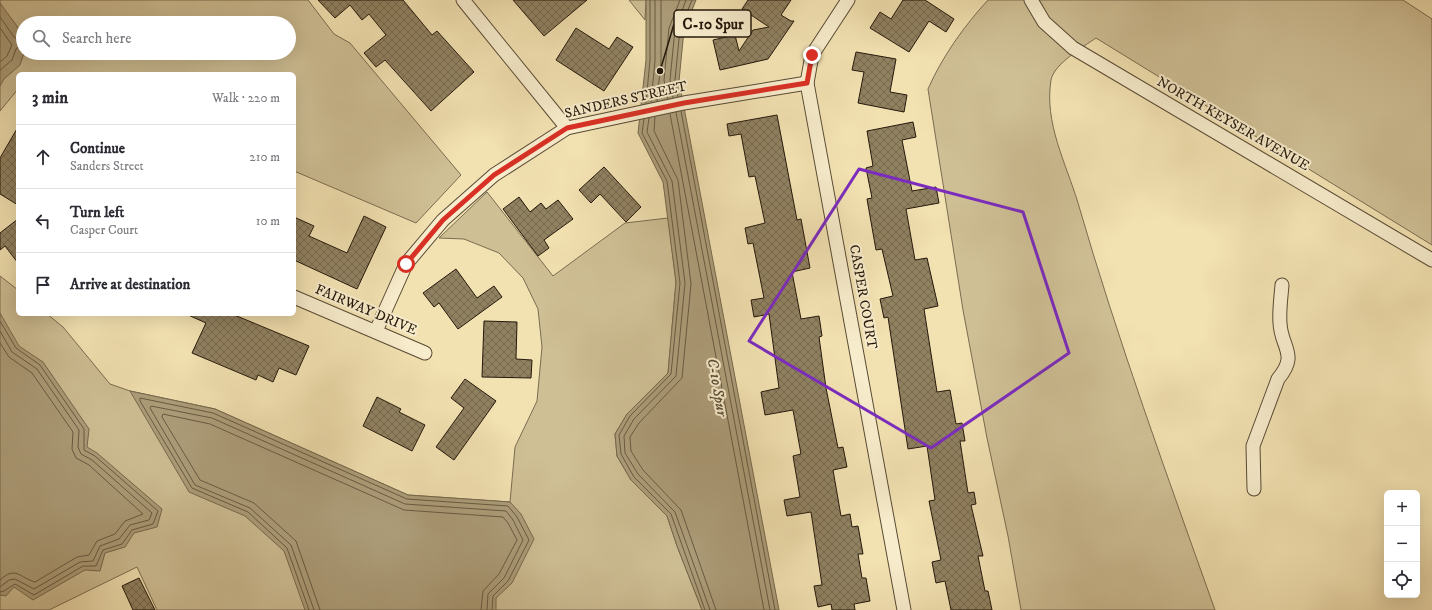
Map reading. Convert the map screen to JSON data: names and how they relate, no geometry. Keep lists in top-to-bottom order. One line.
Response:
{"streets":{"street":["SANDERS STREET","NORTH KEYSER AVENUE","CASPER COURT","FAIRWAY DRIVE"]},"crossings":[["SANDERS STREET","CASPER COURT"],["SANDERS STREET","FAIRWAY DRIVE"]],"water":["C-10 Spur"],"places":["C-10 Spur"],"page":{"search":"Search here","heading":["3 min","Walk · 220 m"],"list":[["Continue","Sanders Street","210 m"],["Turn left","Casper Court","10 m"],"Arrive at destination"],"map_buttons":["+","−"]}}
